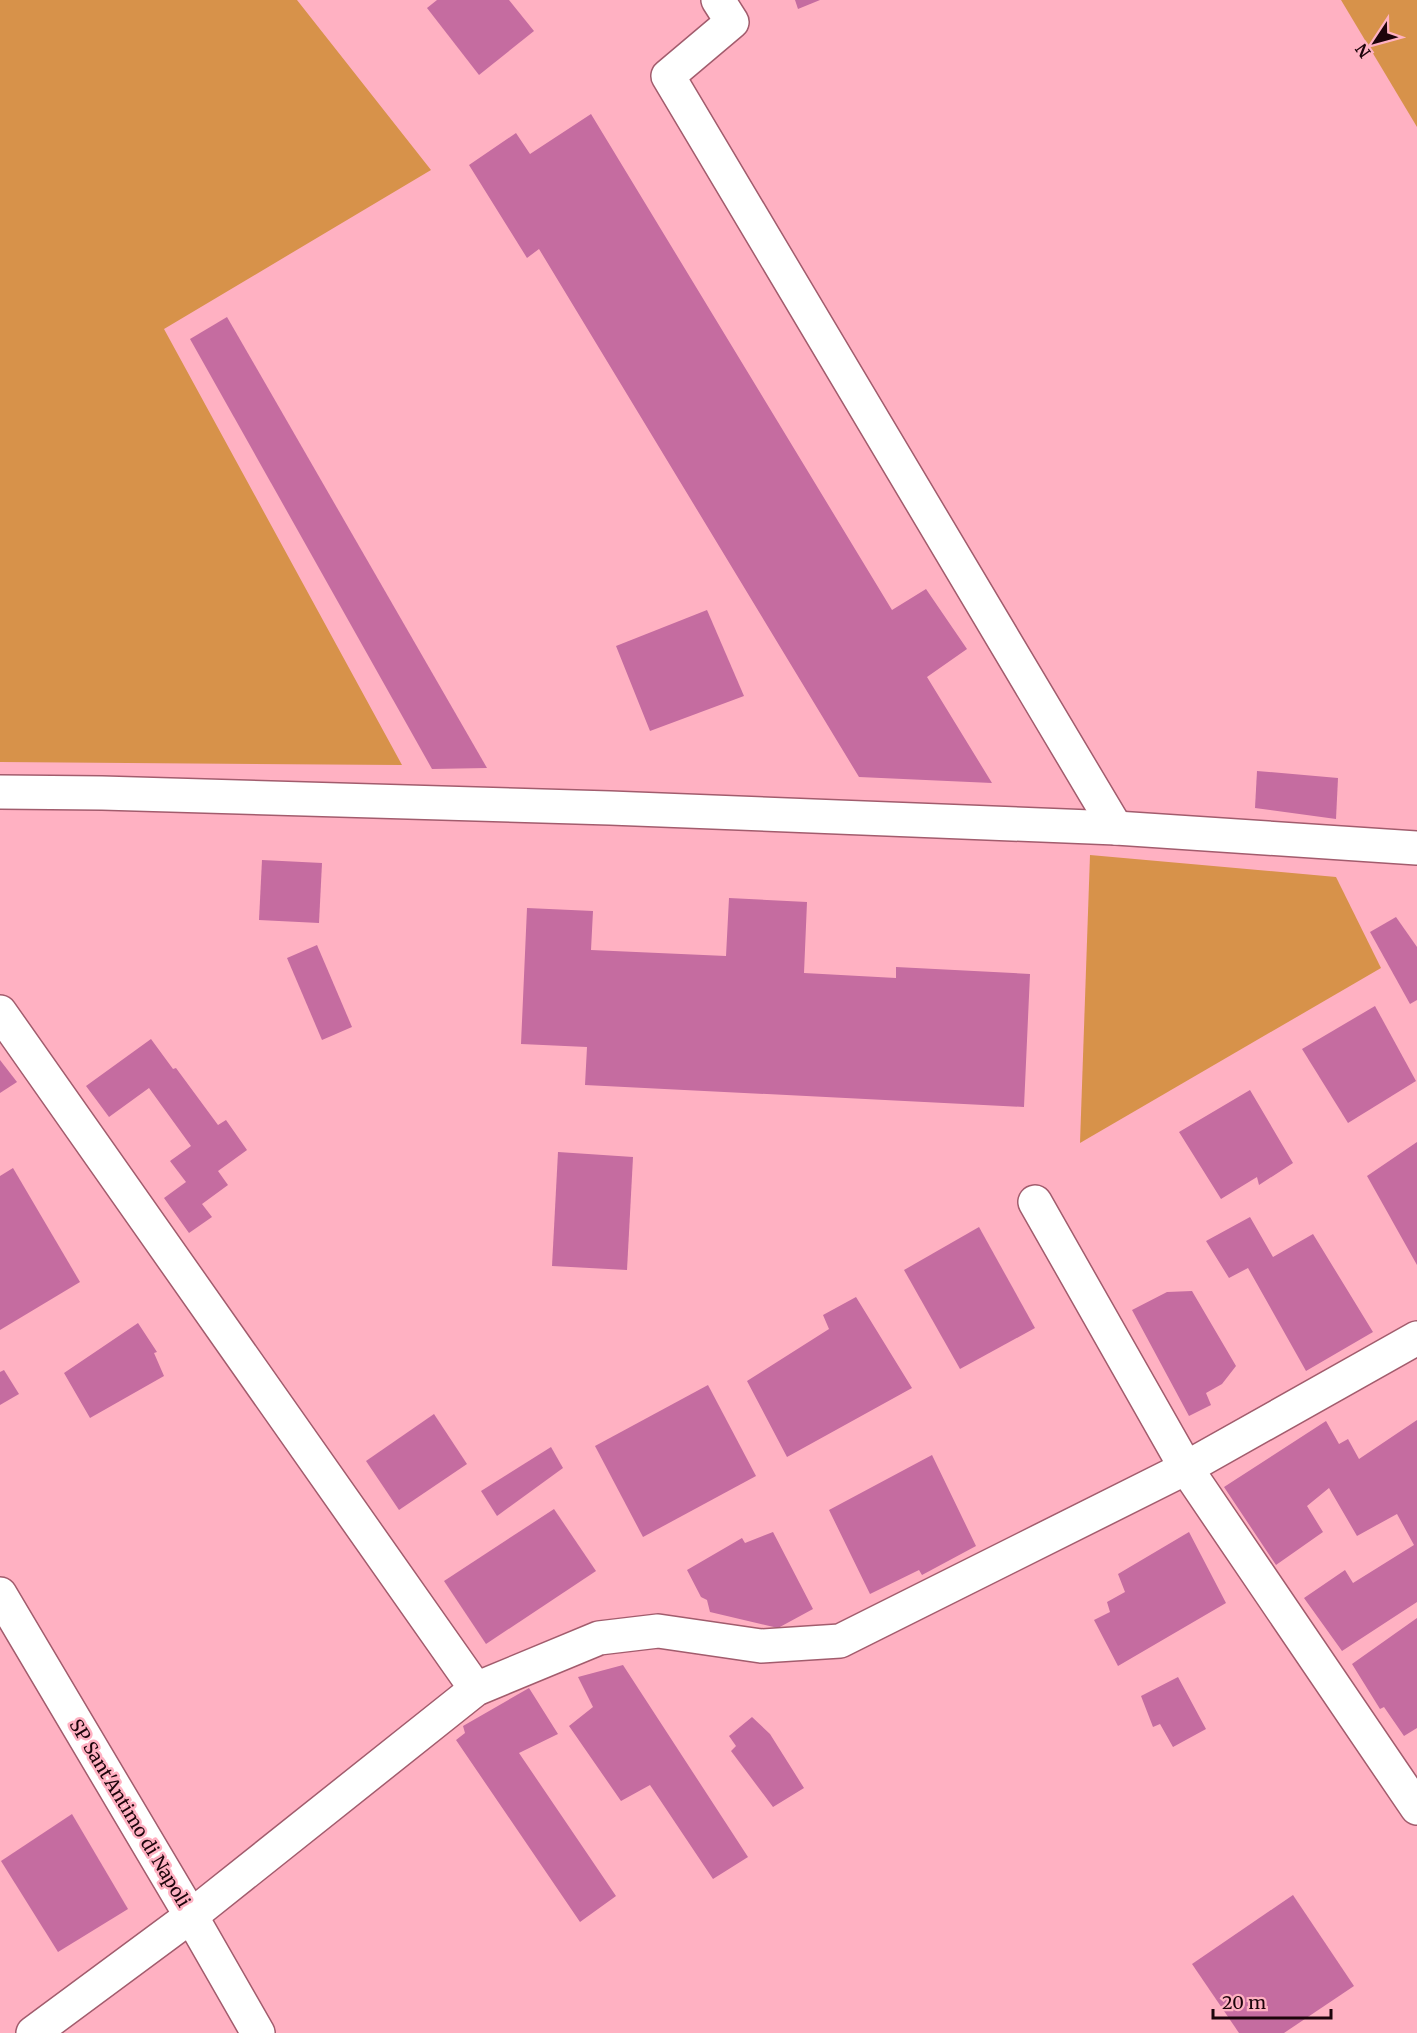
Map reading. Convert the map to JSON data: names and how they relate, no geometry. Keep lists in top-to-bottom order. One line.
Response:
{"streets":{"street":["SP Sant'Antimo di Napoli"]},"scale_bar":"20 m","north":"bottom left"}
